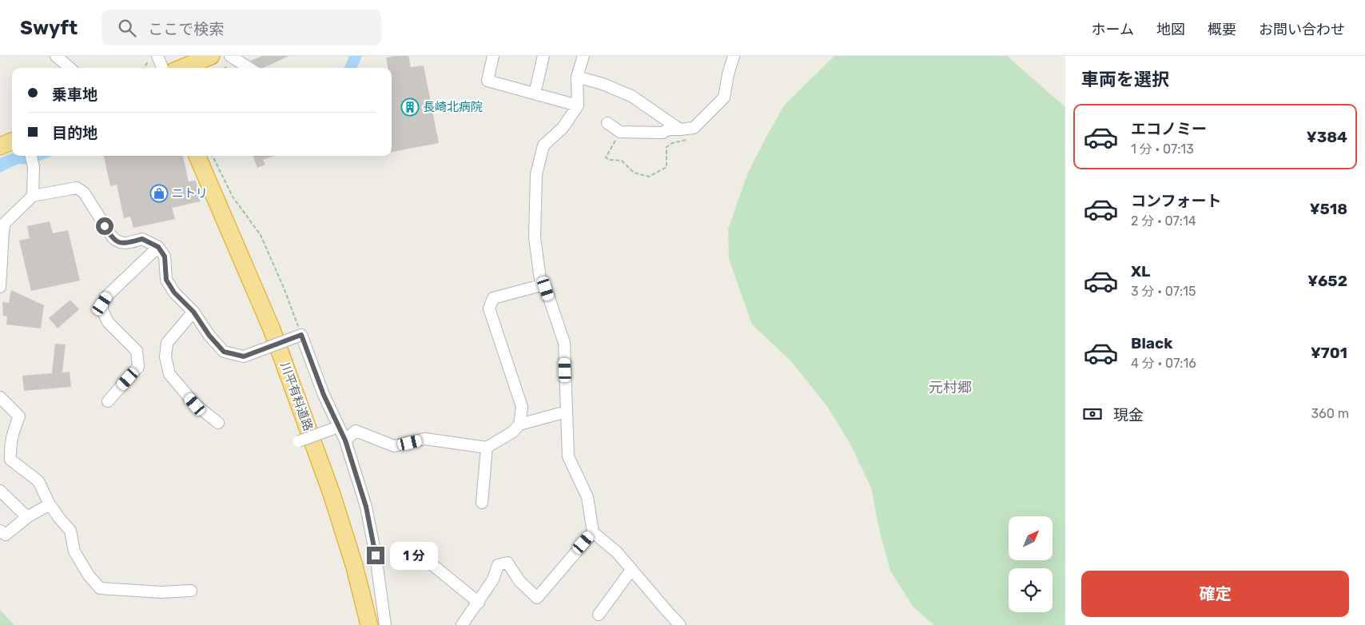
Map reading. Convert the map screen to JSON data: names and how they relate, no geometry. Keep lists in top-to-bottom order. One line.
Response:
{"streets":{"highway":["川平有料道路"]},"districts":["元村郷"],"places":{"building":["長崎北病院"],"shop":["ニトリ"]},"north":"top right","page":{"header":"Swyft","search":"ここで検索","nav":["ホーム","地図","概要","お問い合わせ"],"heading":"車両を選択","banner":["乗車地","目的地"],"list":[{"name":"エコノミー","note":"1 分 · 07:13","value":"¥384"},{"name":"コンフォート","note":"2 分 · 07:14","value":"¥518"},{"name":"XL","note":"3 分 · 07:15","value":"¥652"},{"name":"Black","note":"4 分 · 07:16","value":"¥701"}],"pay":["現金","360 m"],"bubble":"1 分","buttons":"確定"}}
